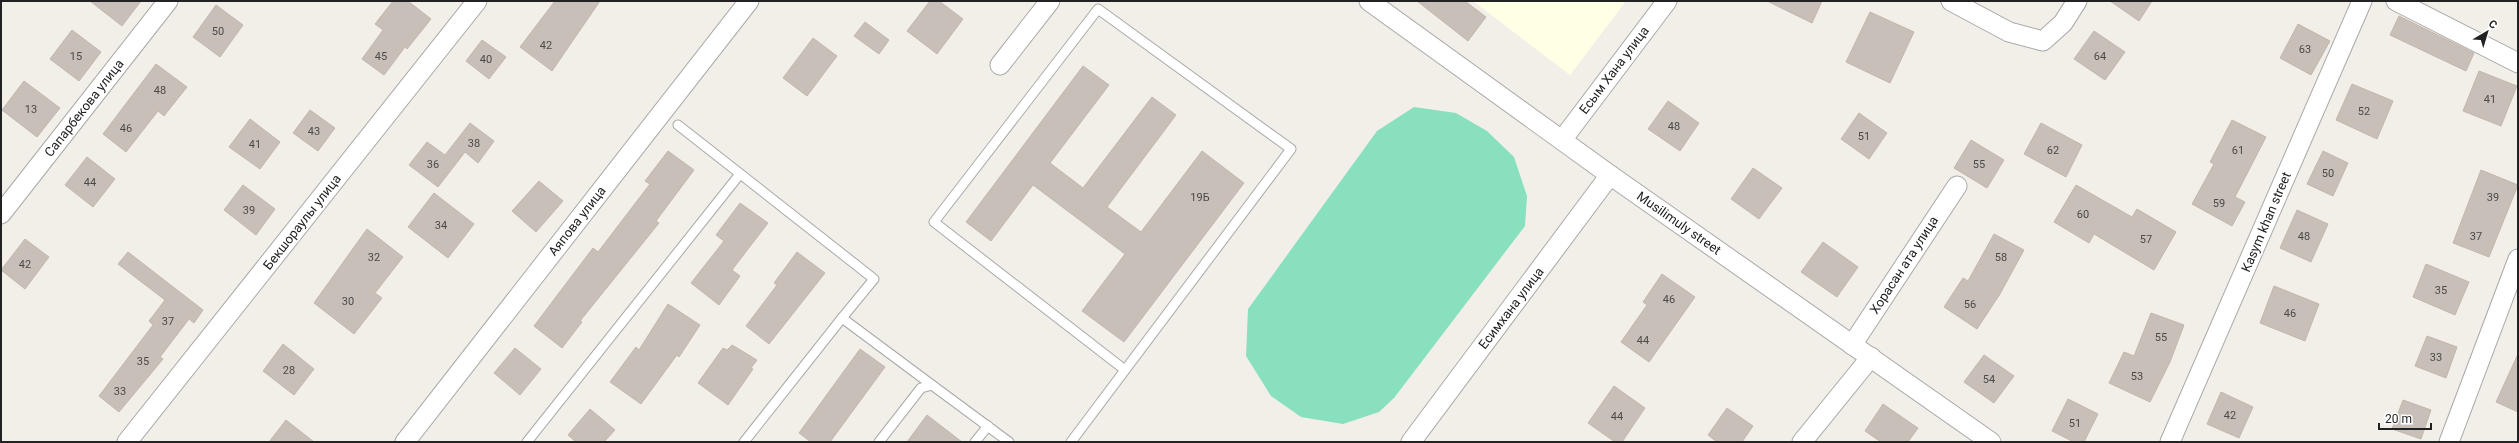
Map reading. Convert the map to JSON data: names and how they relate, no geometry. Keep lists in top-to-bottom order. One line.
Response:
{"streets":{"street":["Есым Хана улица","Сапарбекова улица","Аяпова улица","Бекшораулы улица","Kasym khan street","Musilimuly street","Хорасан ата улица","Есимхана улица"]},"crossings":[["Есым Хана улица","Musilimuly street"],["Musilimuly street","Хорасан ата улица"],["Musilimuly street","Есимхана улица"]],"house_numbers":["50","42","63","15","45","64","40","48","41","13","52","48","46","43","51","38","41","62","61","36","55","50","44","19Б","39","59","39","60","34","48","37","57","32","58","42","35","46","30","56","46","37","55","44","33","35","28","53","54","33","42","44","51"],"scale_bar":"20 m","north":"top right"}
